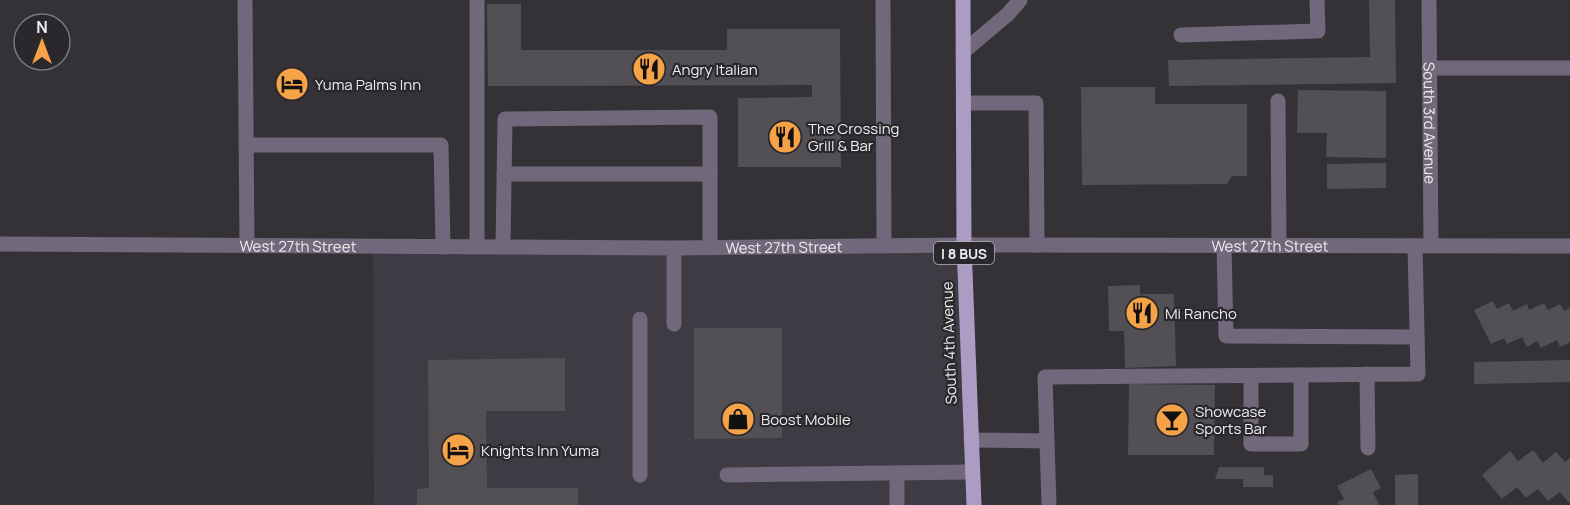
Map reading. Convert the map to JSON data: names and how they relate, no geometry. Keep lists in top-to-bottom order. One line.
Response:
{"streets":{"main road":["I 8 BUS","South 4th Avenue"],"street":["South 3rd Avenue","West 27th Street"]},"crossings":[["South 3rd Avenue","West 27th Street"],["West 27th Street","South 4th Avenue"]],"places":{"restaurant":["Angry Italian","The Crossing Grill & Bar","Mi Rancho"],"hotel":["Yuma Palms Inn","Knights Inn Yuma"],"shop":["Boost Mobile"],"bar":["Showcase Sports Bar"]},"north":"top"}
